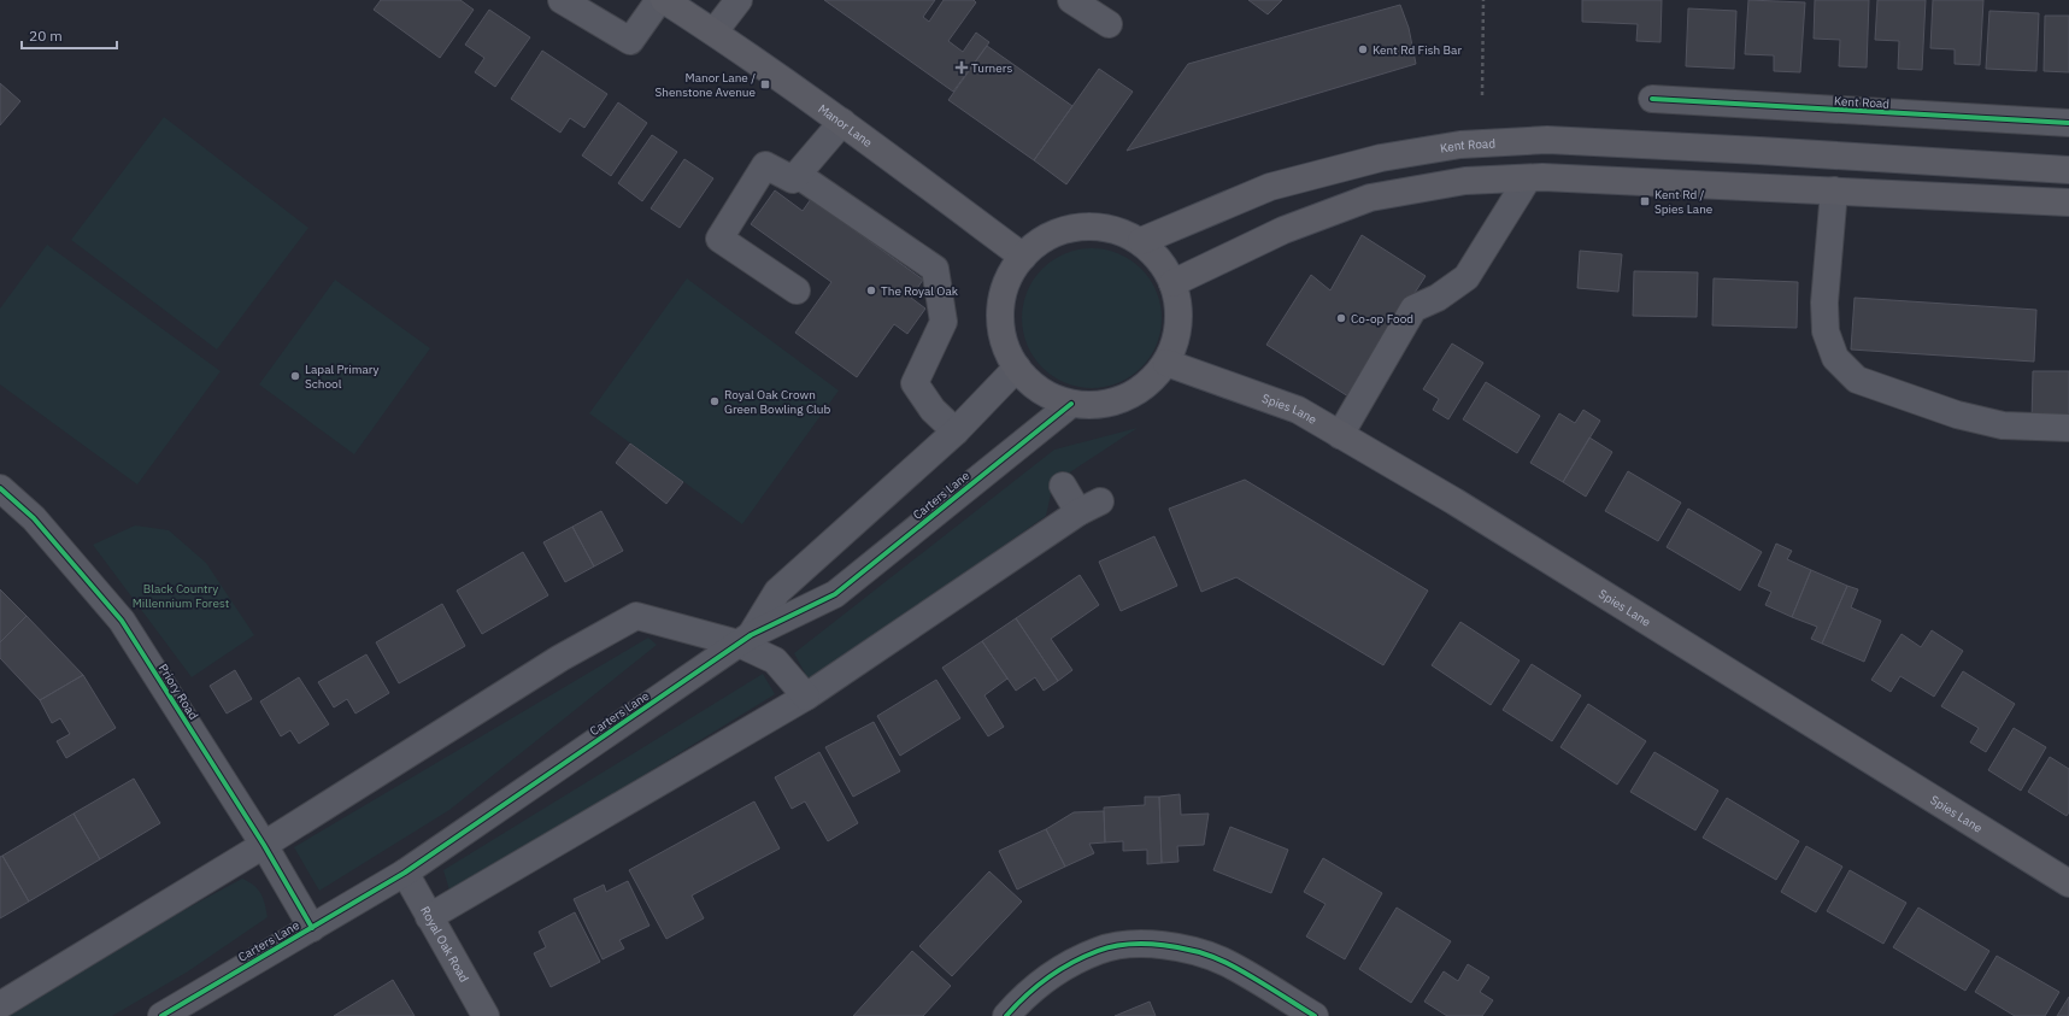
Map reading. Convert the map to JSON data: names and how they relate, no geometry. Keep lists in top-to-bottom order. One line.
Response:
{"streets":{"main road":["Kent Road","Manor Lane","Spies Lane"],"street":["Carters Lane","Priory Road","Royal Oak Road"]},"crossings":[["Carters Lane","Priory Road"],["Carters Lane","Royal Oak Road"]],"parks":["Black Country Millennium Forest"],"places":{"other":["Kent Rd Fish Bar","The Royal Oak","Co-op Food","Lapal Primary School","Royal Oak Crown Green Bowling Club"],"health":["Turners"],"transit":["Manor Lane / Shenstone Avenue","Kent Rd / Spies Lane"]},"scale_bar":"20 m"}
